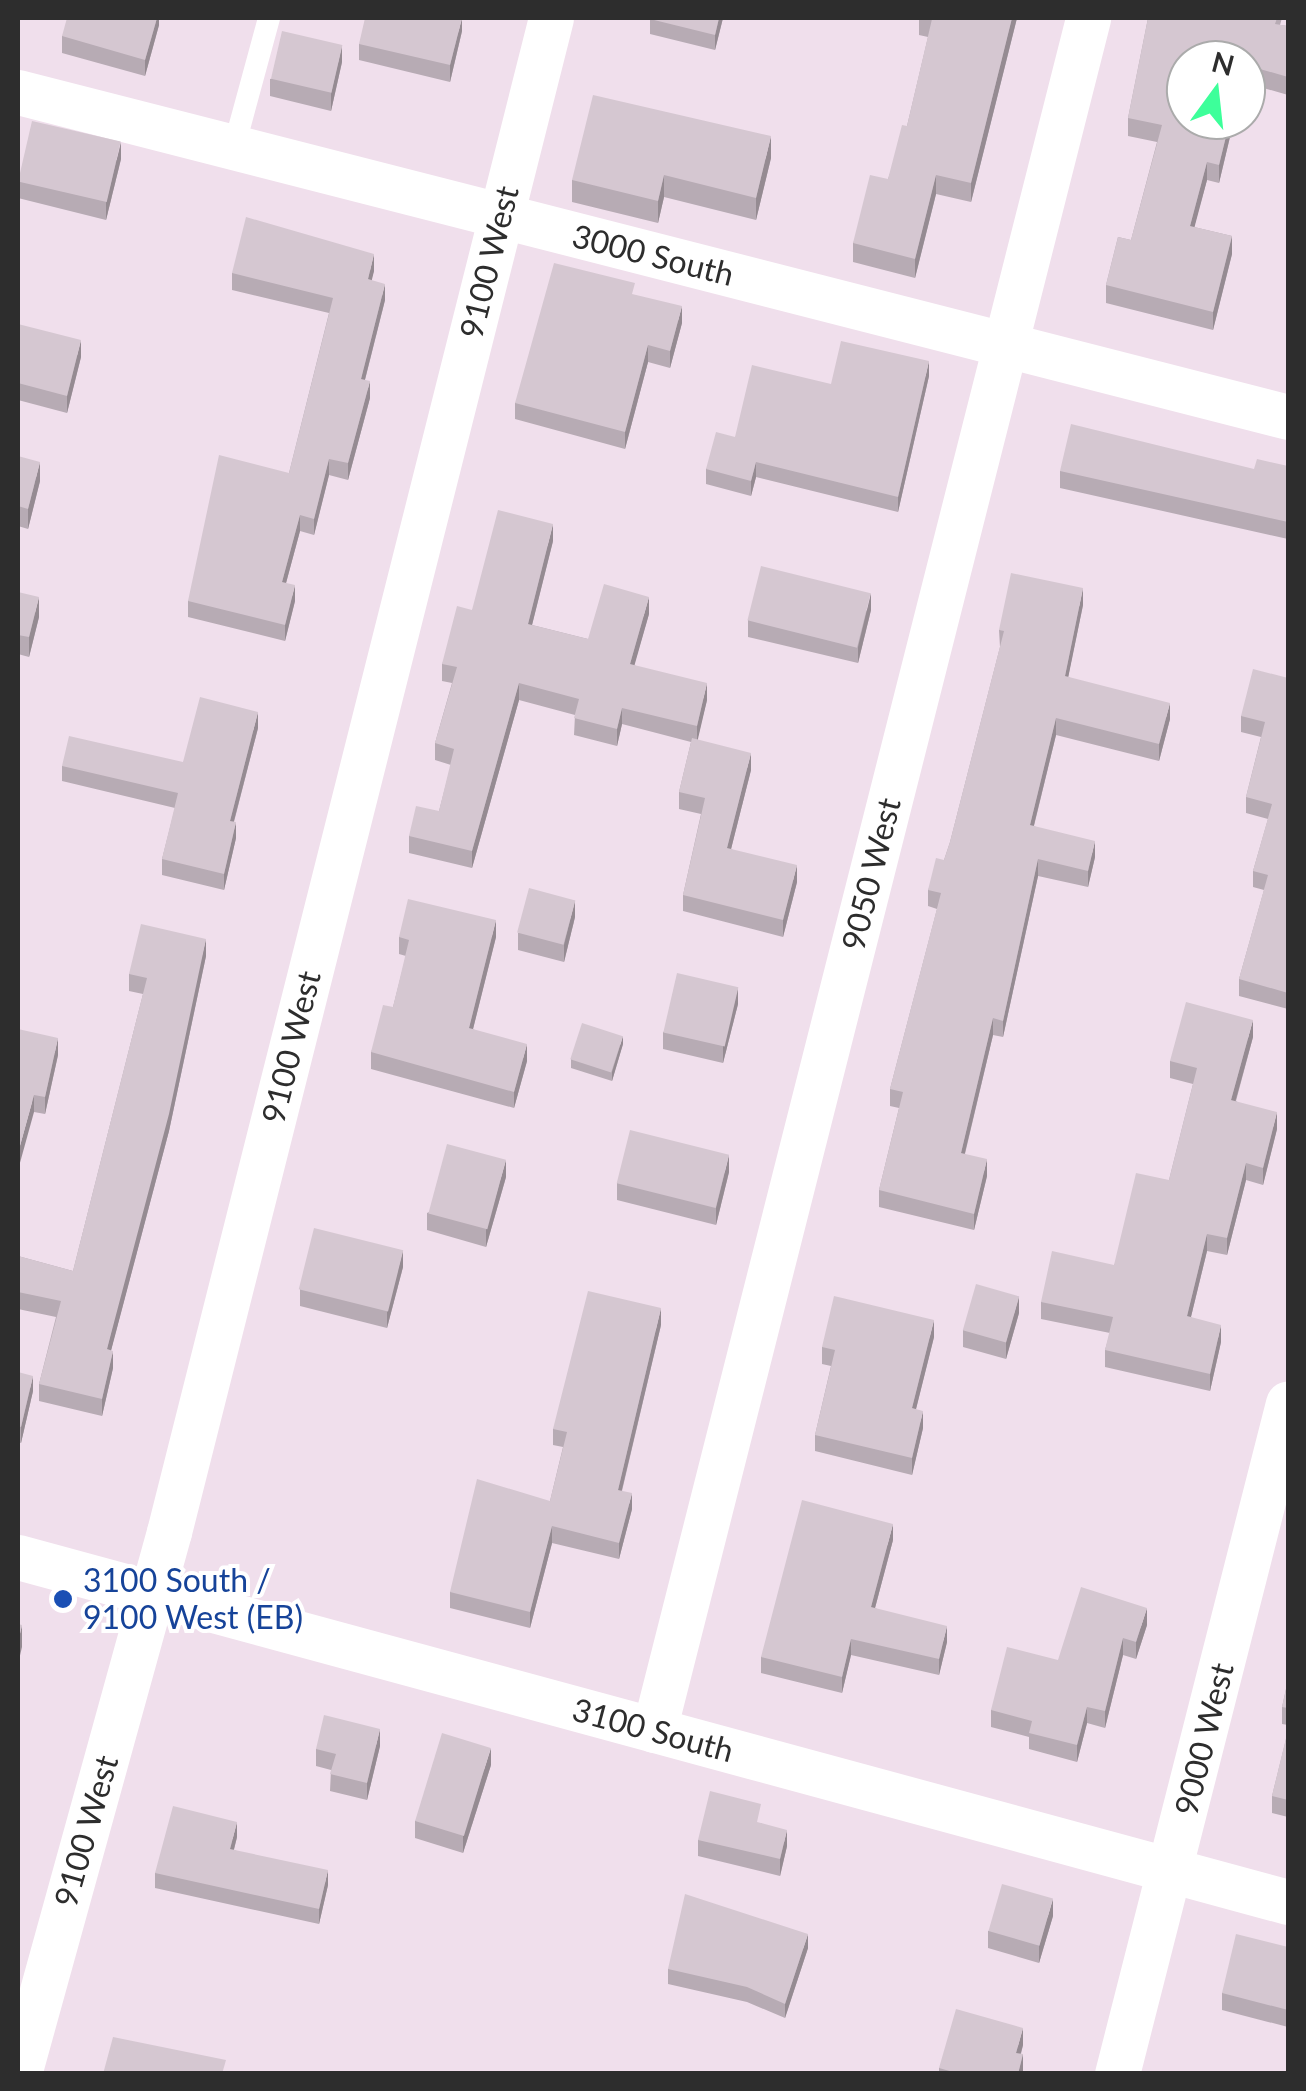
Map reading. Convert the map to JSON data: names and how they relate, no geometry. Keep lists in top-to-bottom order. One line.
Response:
{"streets":{"street":["3000 South","9100 West","9050 West","3100 South","9000 West"]},"crossings":[["3000 South","9100 West"],["3000 South","9050 West"],["9100 West","3100 South"],["9050 West","3100 South"],["3100 South","9000 West"]],"places":["3100 South / 9100 West (EB)"],"north":"top"}
